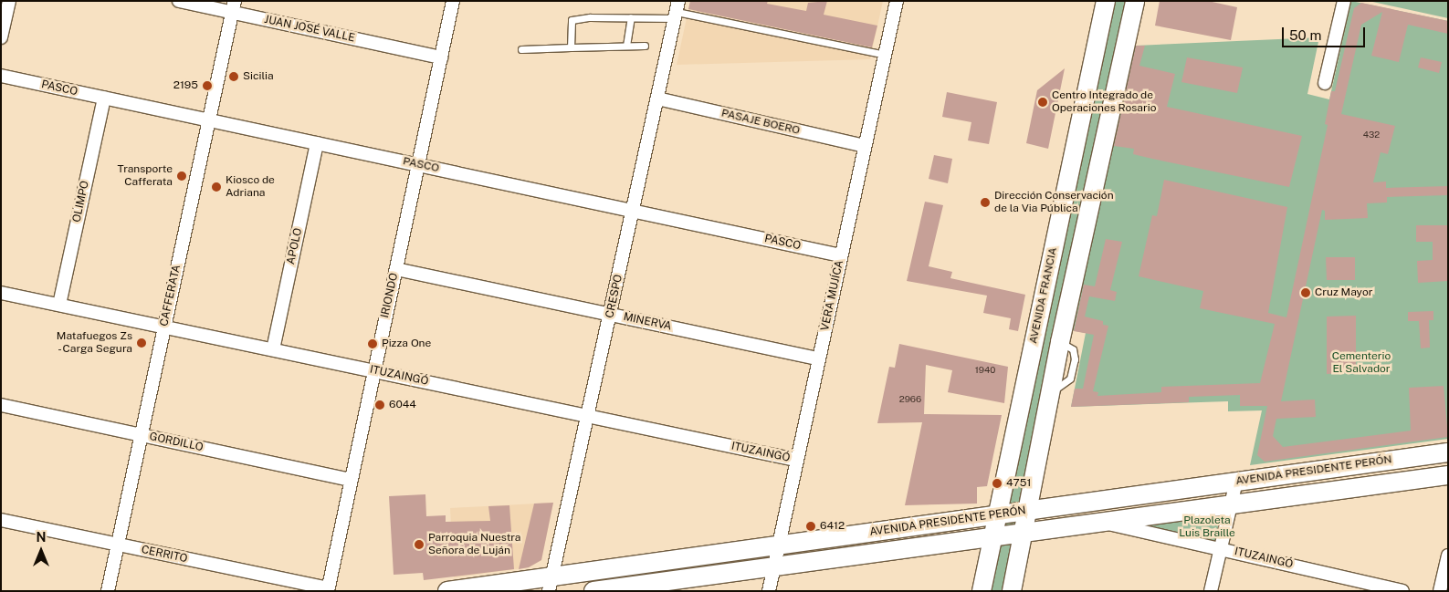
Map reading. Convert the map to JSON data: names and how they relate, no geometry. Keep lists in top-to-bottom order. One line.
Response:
{"streets":{"main road":["AVENIDA FRANCIA","AVENIDA PRESIDENTE PERÓN"],"street":["JUAN JOSÉ VALLE","PASCO","PASAJE BOERO","OLIMPO","APOLO","CAFFERATA","IRIONDO","VERA MUJÍCA","CRESPO","MINERVA","ITUZAINGÓ","GORDILLO","CERRITO"]},"crossings":[["JUAN JOSÉ VALLE","CAFFERATA"],["JUAN JOSÉ VALLE","IRIONDO"],["PASCO","OLIMPO"],["PASCO","APOLO"],["PASCO","CAFFERATA"],["PASCO","IRIONDO"],["PASCO","VERA MUJÍCA"],["PASCO","CRESPO"],["PASAJE BOERO","VERA MUJÍCA"],["PASAJE BOERO","CRESPO"],["OLIMPO","ITUZAINGÓ"],["APOLO","ITUZAINGÓ"],["CAFFERATA","ITUZAINGÓ"],["CAFFERATA","GORDILLO"],["CAFFERATA","CERRITO"],["IRIONDO","MINERVA"],["IRIONDO","ITUZAINGÓ"],["IRIONDO","GORDILLO"],["IRIONDO","CERRITO"],["VERA MUJÍCA","MINERVA"],["VERA MUJÍCA","ITUZAINGÓ"],["VERA MUJÍCA","AVENIDA PRESIDENTE PERÓN"],["AVENIDA FRANCIA","AVENIDA PRESIDENTE PERÓN"],["CRESPO","MINERVA"],["CRESPO","ITUZAINGÓ"],["CRESPO","AVENIDA PRESIDENTE PERÓN"],["ITUZAINGÓ","AVENIDA PRESIDENTE PERÓN"]],"parks":["Cementerio El Salvador","Plazoleta Luis Braille"],"places":["Sicilia","2195","Centro Integrado de Operaciones Rosario","Transporte Cafferata","Kiosco de Adriana","Dirección Conservación de la Via Pública","Cruz Mayor","Matafuegos Zs - Carga Segura","Pizza One","6044","4751","6412","Parroquia Nuestra Señora de Luján"],"house_numbers":["432","1940","2966"],"scale_bar":"50 m","north":"top"}
